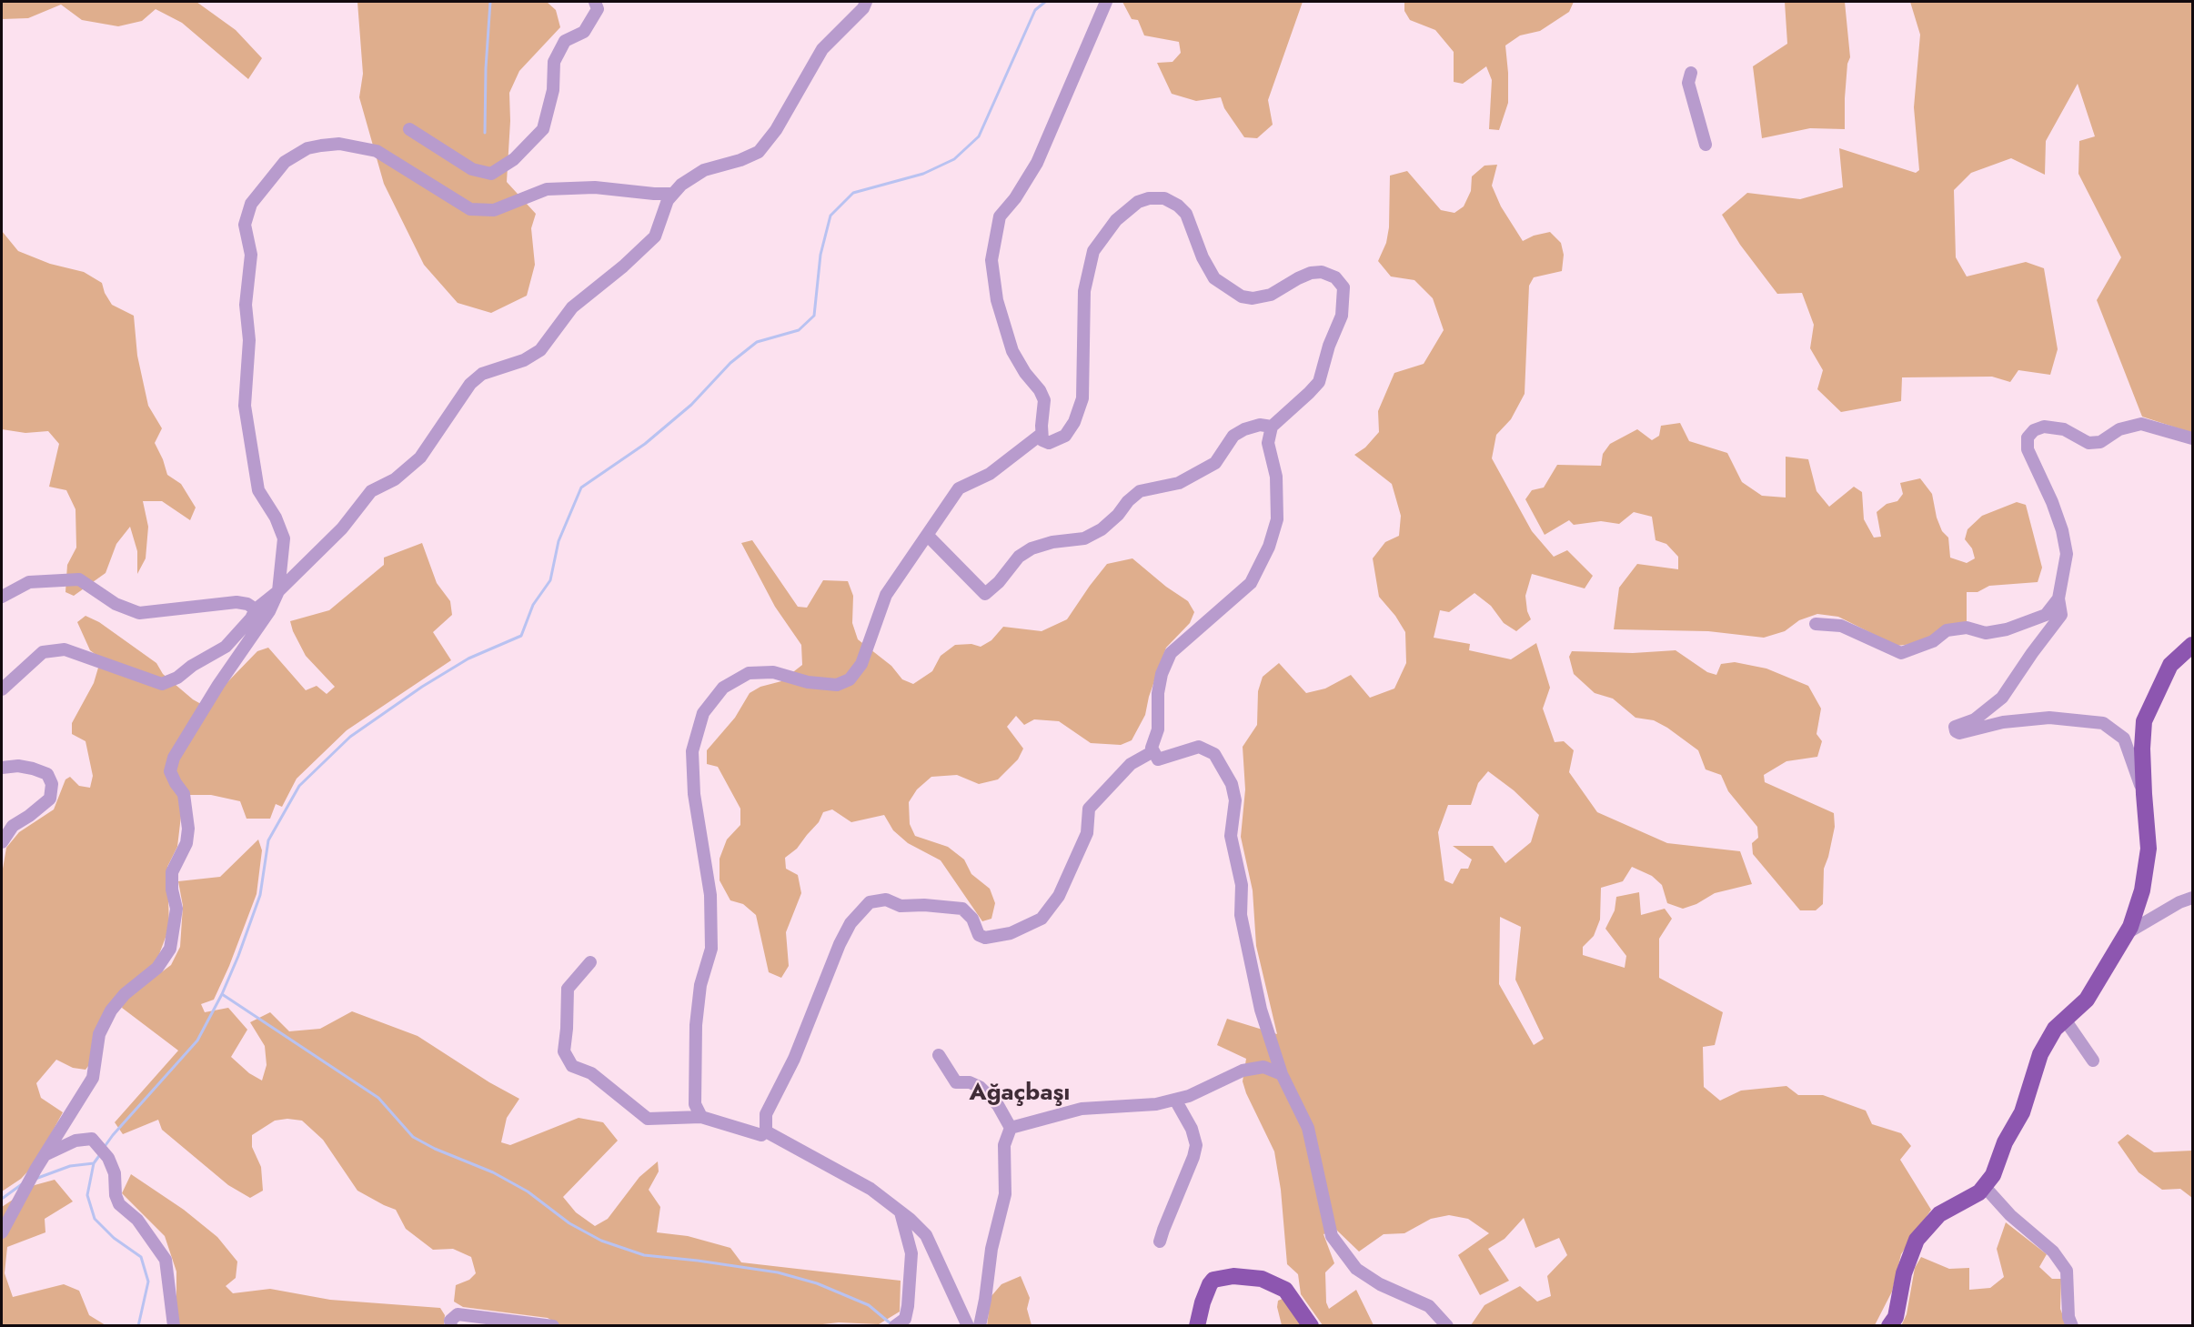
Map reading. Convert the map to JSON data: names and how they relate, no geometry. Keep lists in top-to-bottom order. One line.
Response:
{"districts":["Ağaçbaşı"]}
